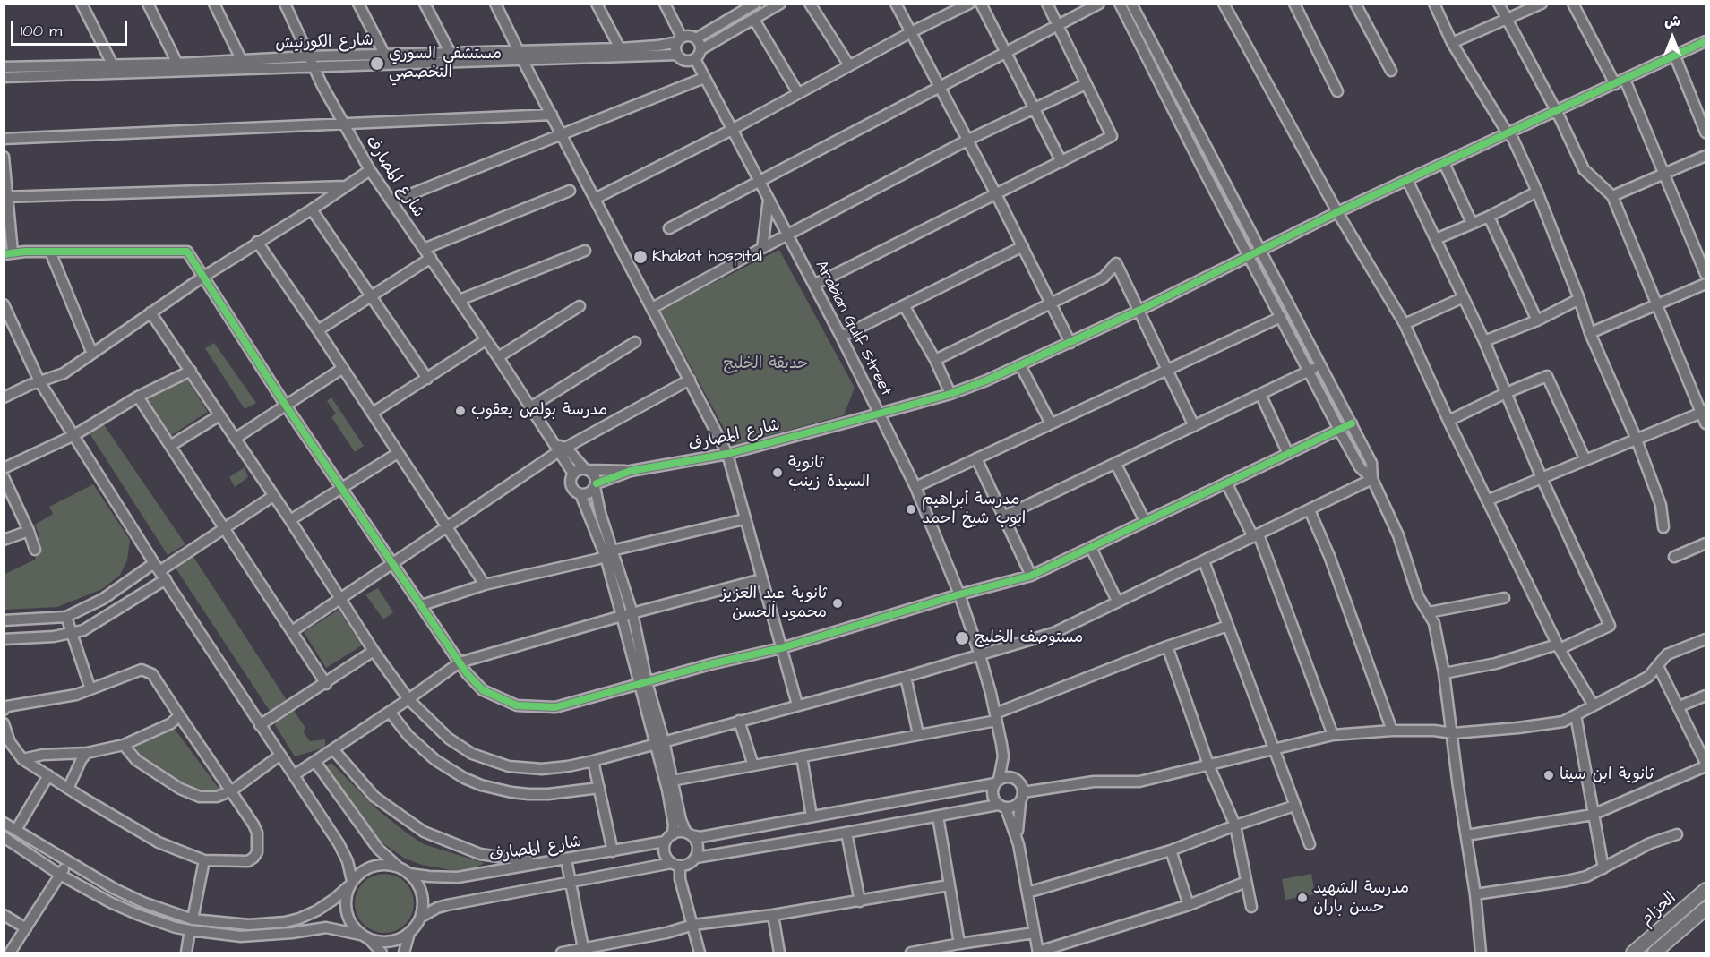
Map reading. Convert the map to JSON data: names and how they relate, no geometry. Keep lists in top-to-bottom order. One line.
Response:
{"streets":{"main road":["الحزام"],"street":["شارع الكورنيش","شارع المصارف","Arabian Gulf Street"]},"crossings":[["شارع الكورنيش","شارع المصارف"],["شارع الكورنيش","Arabian Gulf Street"],["شارع المصارف","Arabian Gulf Street"]],"parks":["حديقة الخليج"],"places":["مستشفى السوري التخصصي","Khabat hospital","مدرسة بولص يعقوب","ثانوية السيدة زينب","مدرسة أبراهيم ايوب شيخ احمد","ثانوية عبد العزيز محمود الحسن","مستوصف الخليج","ثانوية ابن سينا","مدرسة الشهيد حسن باران"],"scale_bar":"100 m","north":"top"}
